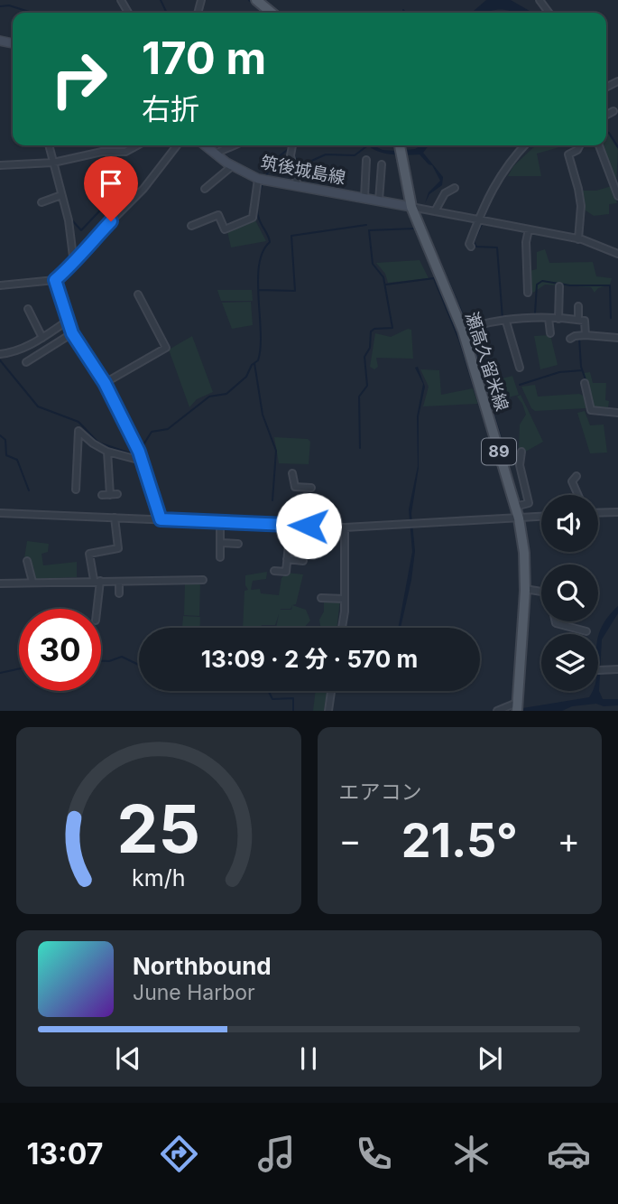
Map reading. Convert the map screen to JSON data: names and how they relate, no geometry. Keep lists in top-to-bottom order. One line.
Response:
{"streets":{"main road":["瀬高久留米線","89"],"street":["筑後城島線"]},"crossings":[["筑後城島線","瀬高久留米線"]],"page":{"turn":["170 m","右折"],"limit":"30","trip":"13:09 · 2 分 · 570 m","tile":"エアコン","heat":["−","21.5°","+"],"song":["Northbound","June Harbor"],"tabs":"13:07","gauge":["25","km/h"]}}
